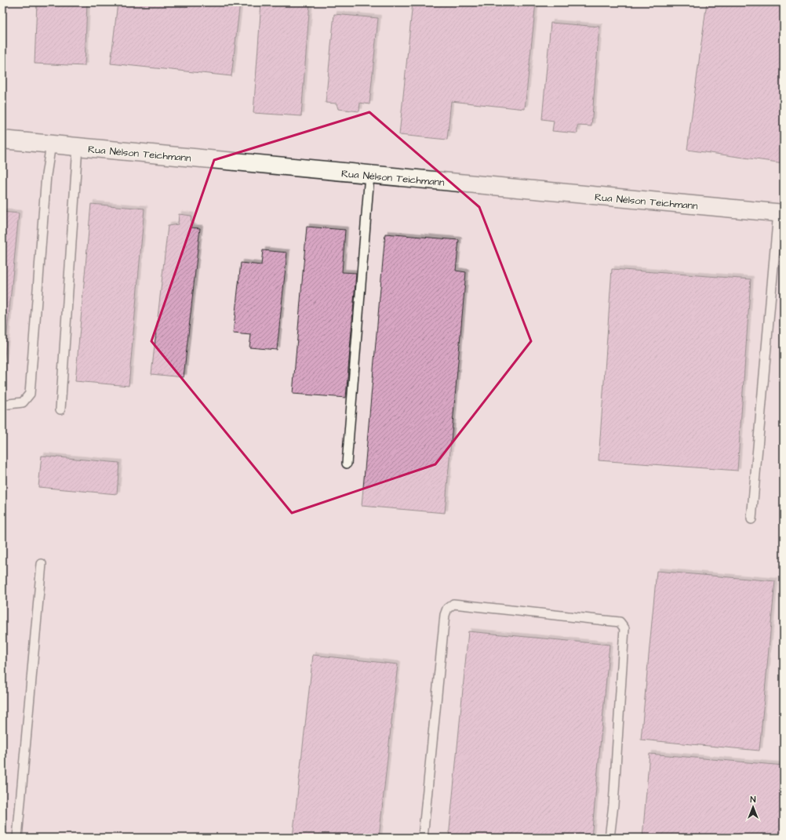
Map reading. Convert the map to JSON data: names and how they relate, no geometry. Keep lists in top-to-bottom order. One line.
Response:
{"streets":{"main road":["Rua Nélson Teichmann"]},"north":"top"}
